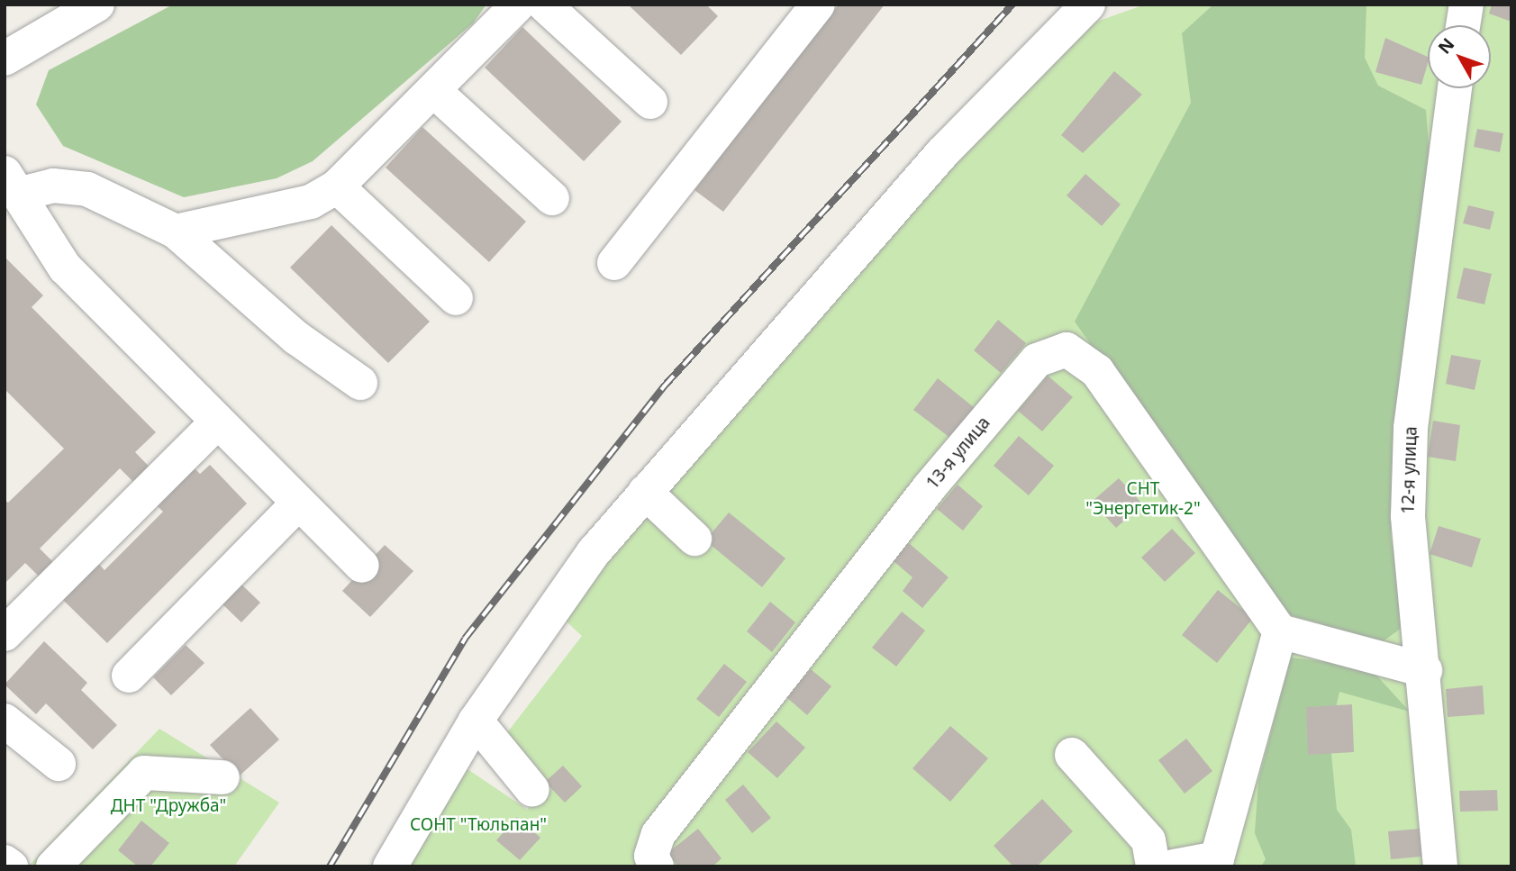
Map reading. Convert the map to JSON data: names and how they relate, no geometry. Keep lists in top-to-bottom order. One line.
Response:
{"streets":{"street":["13-я улица","12-я улица"]},"parks":["СHТ \"Энергетик-2\"","ДНТ \"Дружба\"","СОНТ \"Тюльпан\""],"north":"top left"}
